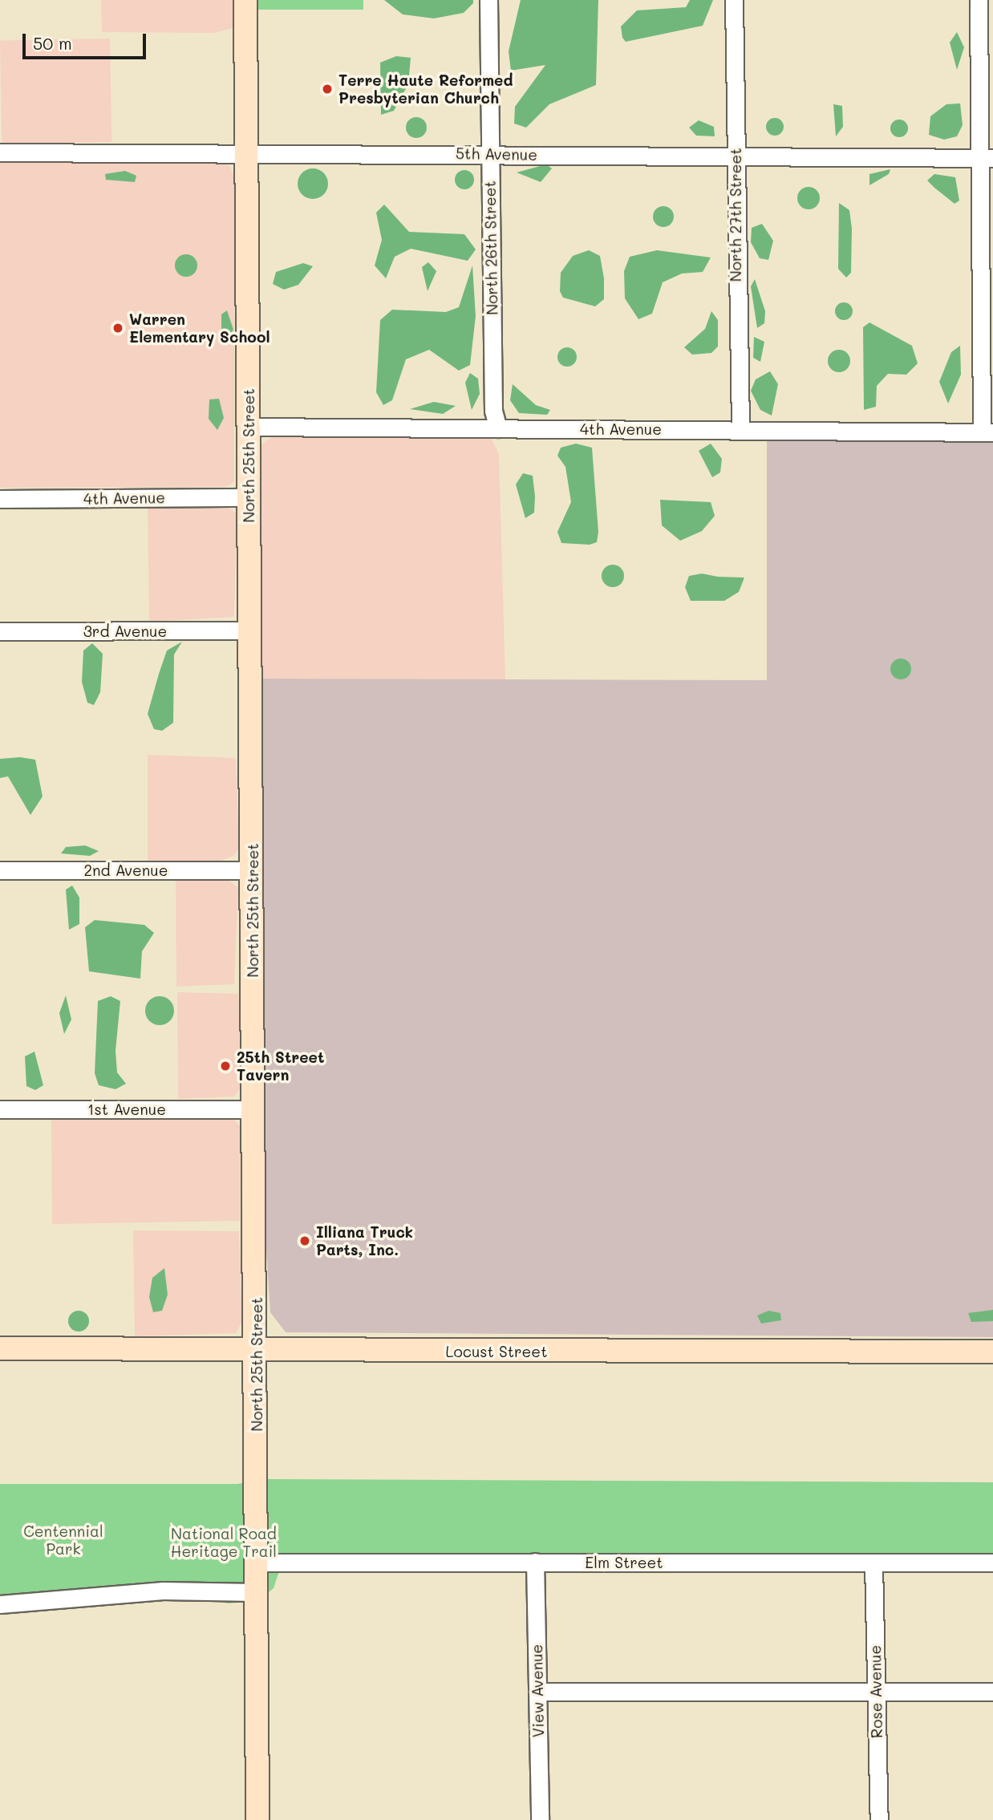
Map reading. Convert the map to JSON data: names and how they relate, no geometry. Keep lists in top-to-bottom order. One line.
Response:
{"streets":{"street":["5th Avenue","North 27th Street","North 26th Street","4th Avenue","North 25th Street","3rd Avenue","2nd Avenue","1st Avenue","Locust Street","Elm Street","View Avenue","Rose Avenue"]},"crossings":[["5th Avenue","North 27th Street"],["5th Avenue","North 26th Street"],["5th Avenue","North 25th Street"],["North 27th Street","4th Avenue"],["North 26th Street","4th Avenue"],["4th Avenue","North 25th Street"],["North 25th Street","3rd Avenue"],["North 25th Street","2nd Avenue"],["North 25th Street","1st Avenue"],["North 25th Street","Locust Street"],["North 25th Street","Elm Street"],["Elm Street","View Avenue"],["Elm Street","Rose Avenue"]],"parks":["Centennial Park","National Road Heritage Trail"],"places":["Terre Haute Reformed Presbyterian Church","Warren Elementary School","25th Street Tavern","Illiana Truck Parts, Inc."],"scale_bar":"50 m"}
